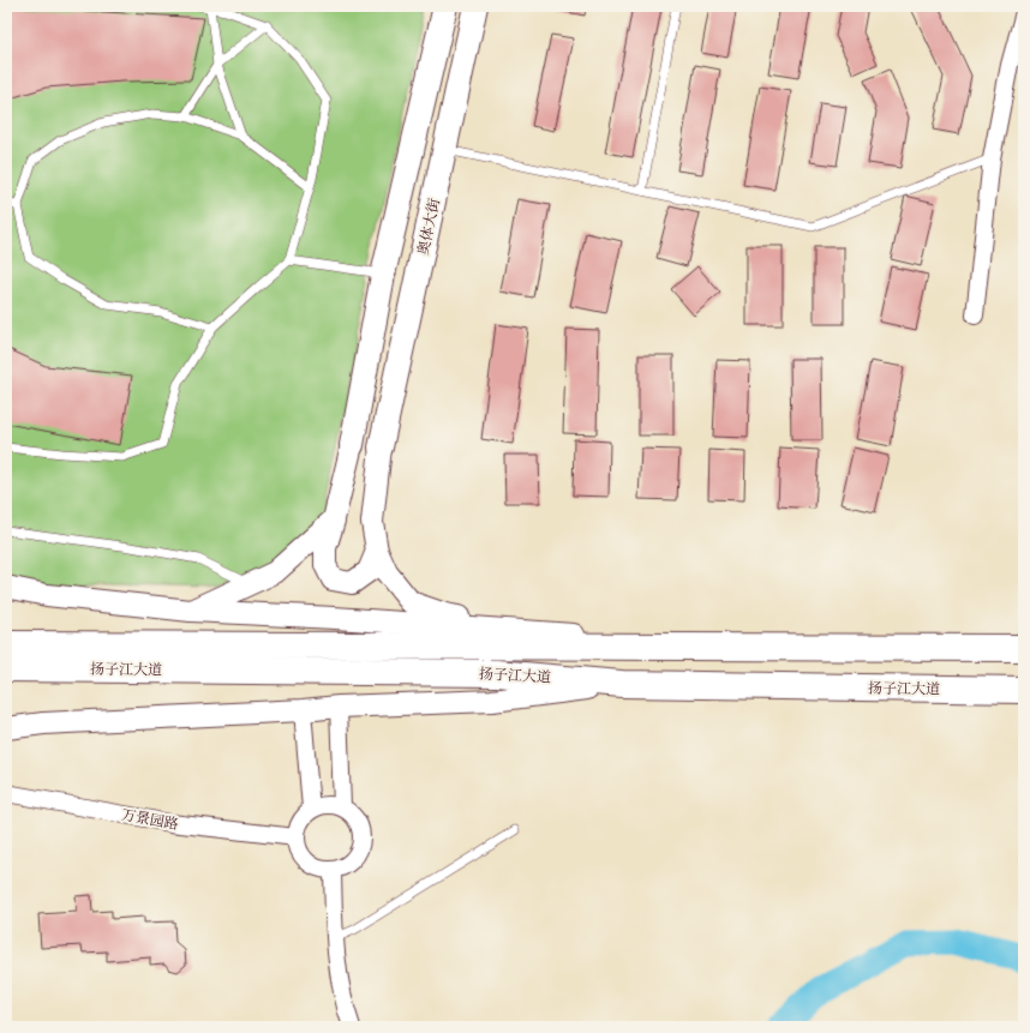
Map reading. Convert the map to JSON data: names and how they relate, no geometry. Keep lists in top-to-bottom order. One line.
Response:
{"streets":{"highway":["扬子江大道"],"main road":["奥体大街"],"street":["万景园路"]}}
